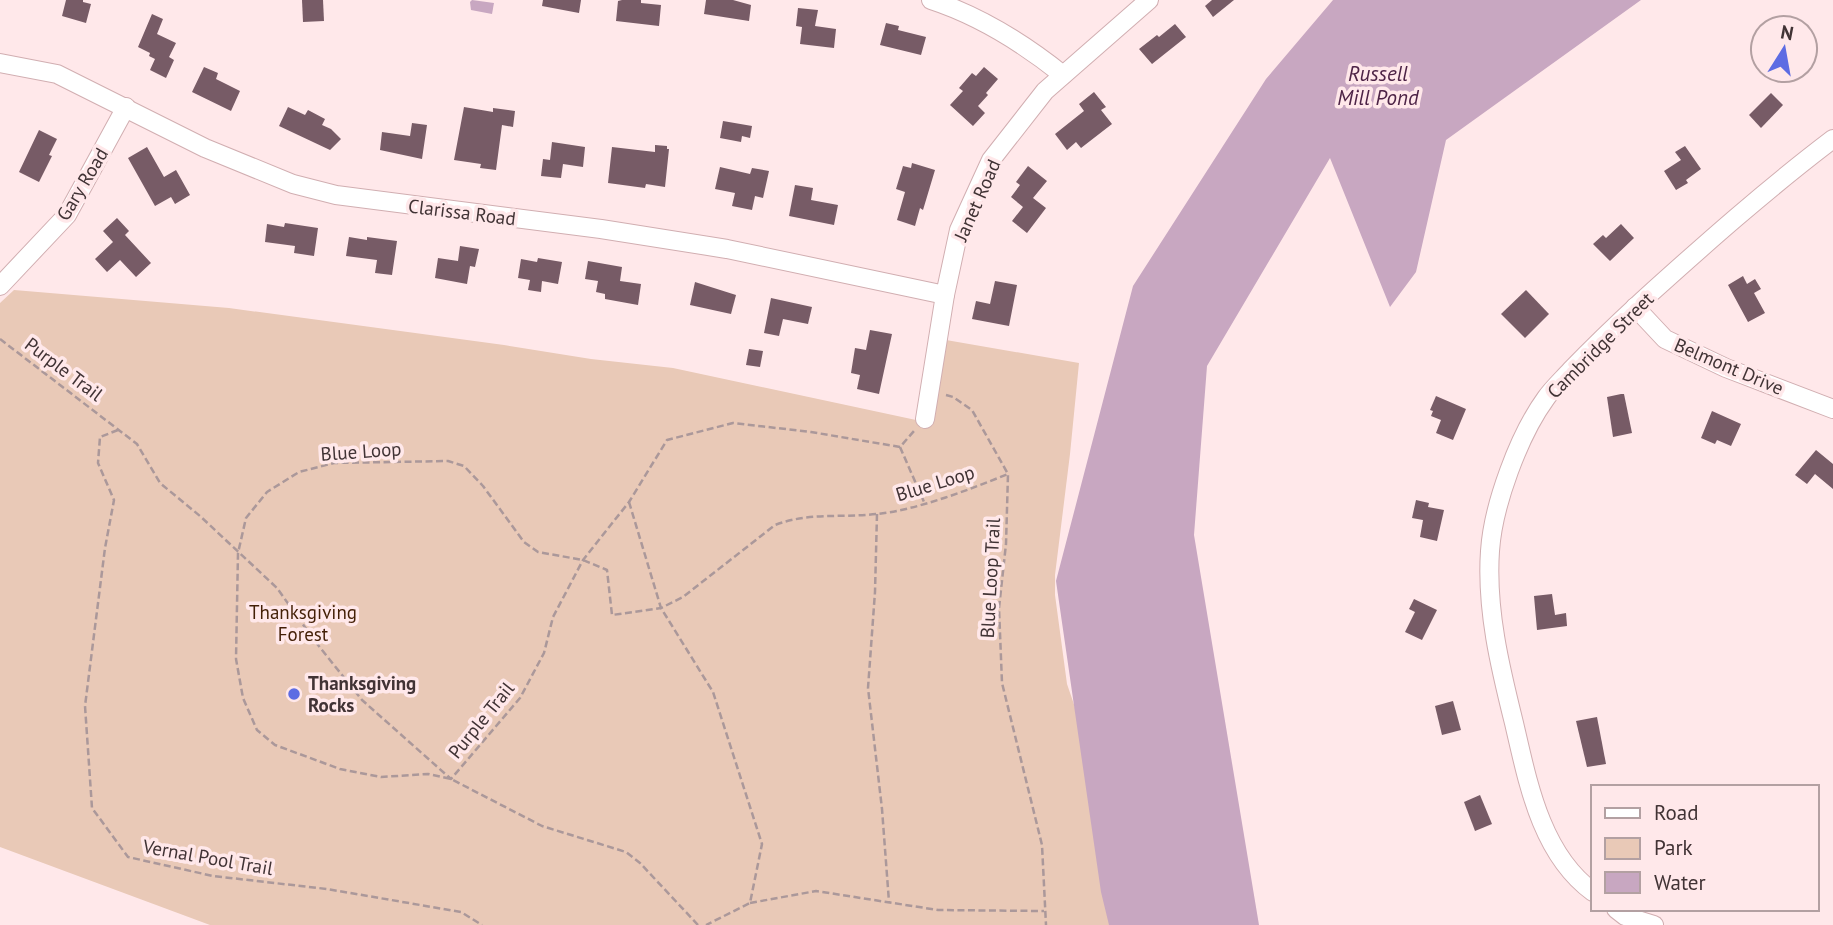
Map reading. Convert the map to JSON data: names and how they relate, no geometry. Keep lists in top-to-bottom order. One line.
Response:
{"streets":{"street":["Gary Road","Janet Road","Clarissa Road","Cambridge Street","Belmont Drive"],"path":["Purple Trail","Blue Loop","Blue Loop Trail","Vernal Pool Trail"]},"crossings":[["Gary Road","Clarissa Road"],["Janet Road","Clarissa Road"],["Janet Road","Blue Loop Trail"],["Cambridge Street","Belmont Drive"],["Purple Trail","Blue Loop"],["Purple Trail","Vernal Pool Trail"],["Blue Loop","Blue Loop Trail"]],"water":["Russell Mill Pond"],"parks":["Thanksgiving Forest"],"places":["Thanksgiving Rocks"],"legend":["Road","Park","Water"],"north":"top"}
